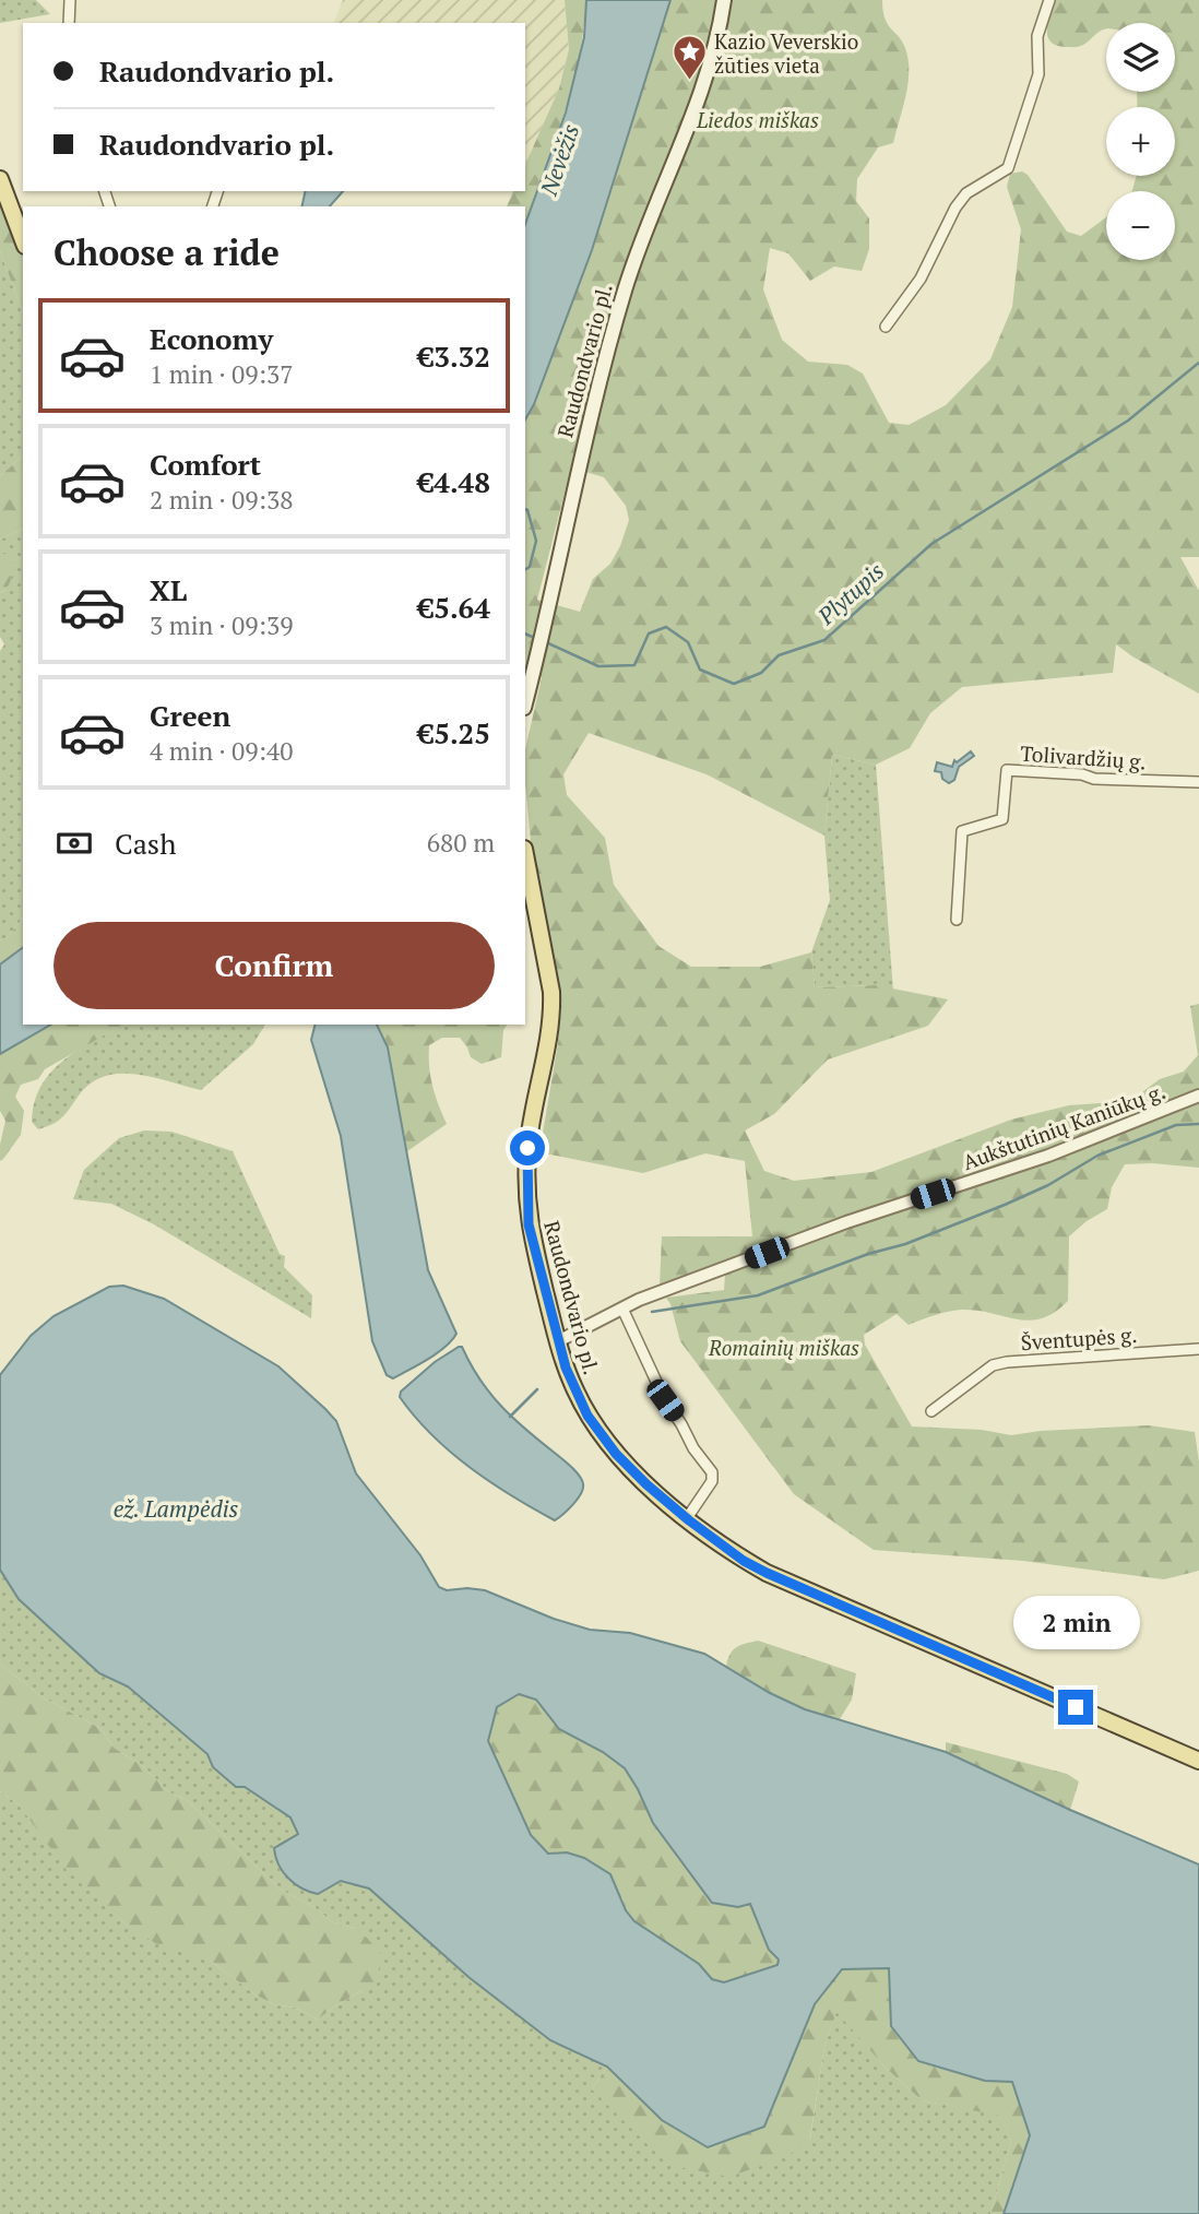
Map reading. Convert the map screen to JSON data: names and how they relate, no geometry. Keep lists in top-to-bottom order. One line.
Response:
{"streets":{"main road":["Raudondvario pl."],"street":["Tolivardžių g.","Aukštutinių Kaniūkų g.","Šventupės g."]},"crossings":[["Raudondvario pl.","Aukštutinių Kaniūkų g."]],"water":["Nevėžis","Plytupis","ež. Lampėdis"],"parks":["Liedos miškas","Romainių miškas"],"places":{"place":["Kazio Veverskio žūties vieta"]},"page":{"map_buttons":["+","−"],"banner":["Raudondvario pl.","Raudondvario pl."],"heading":"Choose a ride","list":[{"name":"Economy","note":"1 min · 09:37","value":"€3.32"},{"name":"Comfort","note":"2 min · 09:38","value":"€4.48"},{"name":"XL","note":"3 min · 09:39","value":"€5.64"},{"name":"Green","note":"4 min · 09:40","value":"€5.25"}],"pay":["Cash","680 m"],"buttons":"Confirm","bubble":"2 min"}}
